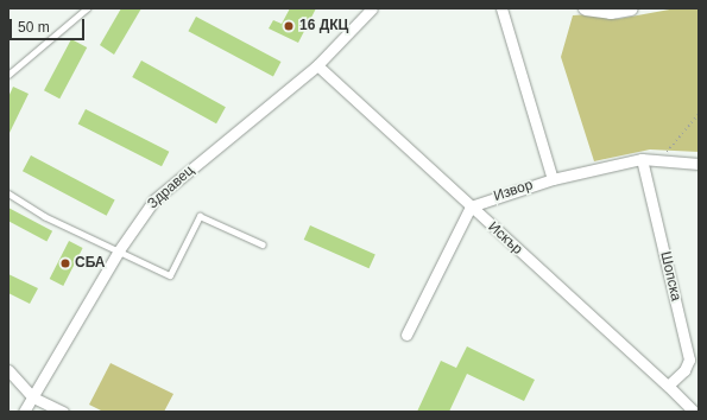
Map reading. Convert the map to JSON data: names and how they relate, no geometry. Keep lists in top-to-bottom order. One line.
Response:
{"streets":{"street":["Здравец","Извор","Искър","Шопска"]},"crossings":[["Здравец","Искър"],["Извор","Искър"],["Извор","Шопска"],["Искър","Шопска"]],"places":["16 ДКЦ","СБА"],"scale_bar":"50 m"}
